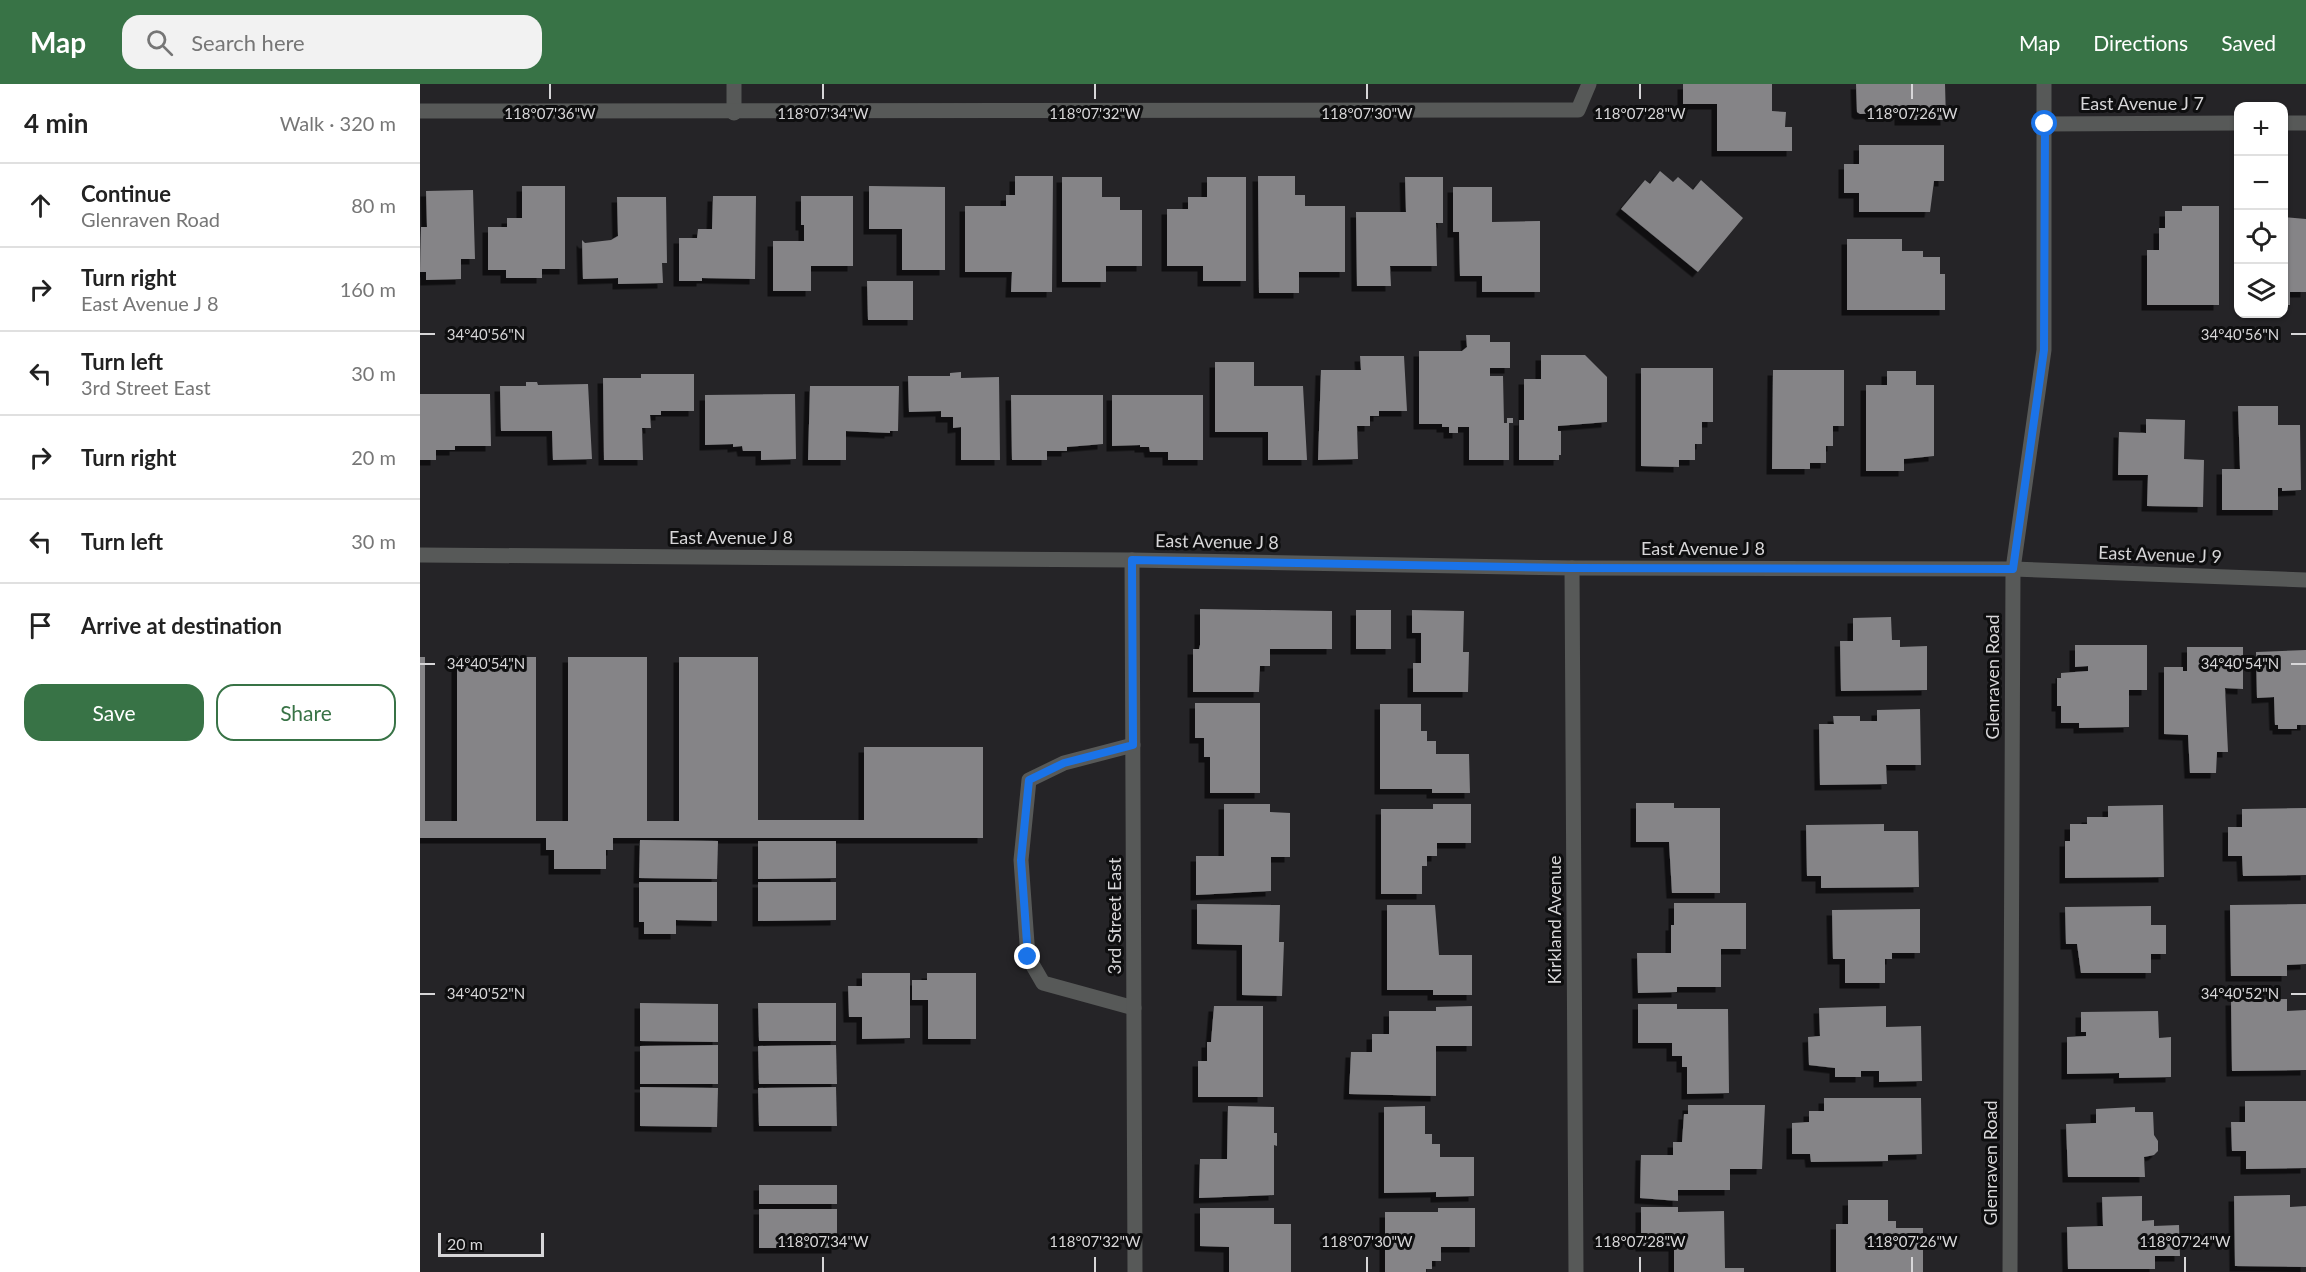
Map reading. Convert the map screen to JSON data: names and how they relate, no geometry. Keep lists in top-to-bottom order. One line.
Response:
{"streets":{"street":["East Avenue J 7","East Avenue J 8","East Avenue J 9","Glenraven Road","3rd Street East","Kirkland Avenue"]},"crossings":[["East Avenue J 7","Glenraven Road"],["East Avenue J 8","East Avenue J 9"],["East Avenue J 8","Glenraven Road"],["East Avenue J 8","3rd Street East"],["East Avenue J 8","Kirkland Avenue"],["East Avenue J 9","Glenraven Road"]],"scale_bar":"20 m","page":{"header":"Map","search":"Search here","nav":["Map","Directions","Saved"],"heading":["4 min","Walk · 320 m"],"map_buttons":["+","−"],"list":[["Continue","Glenraven Road","80 m"],["Turn right","East Avenue J 8","160 m"],["Turn left","3rd Street East","30 m"],["Turn right","20 m"],["Turn left","30 m"],"Arrive at destination"],"buttons":["Save","Share"],"scale":"20 m"},"coordinates":["118°07'36\"W","118°07'34\"W","118°07'32\"W","118°07'30\"W","118°07'28\"W","118°07'26\"W","34°40'56\"N","34°40'54\"N","34°40'52\"N","118°07'24\"W"]}
